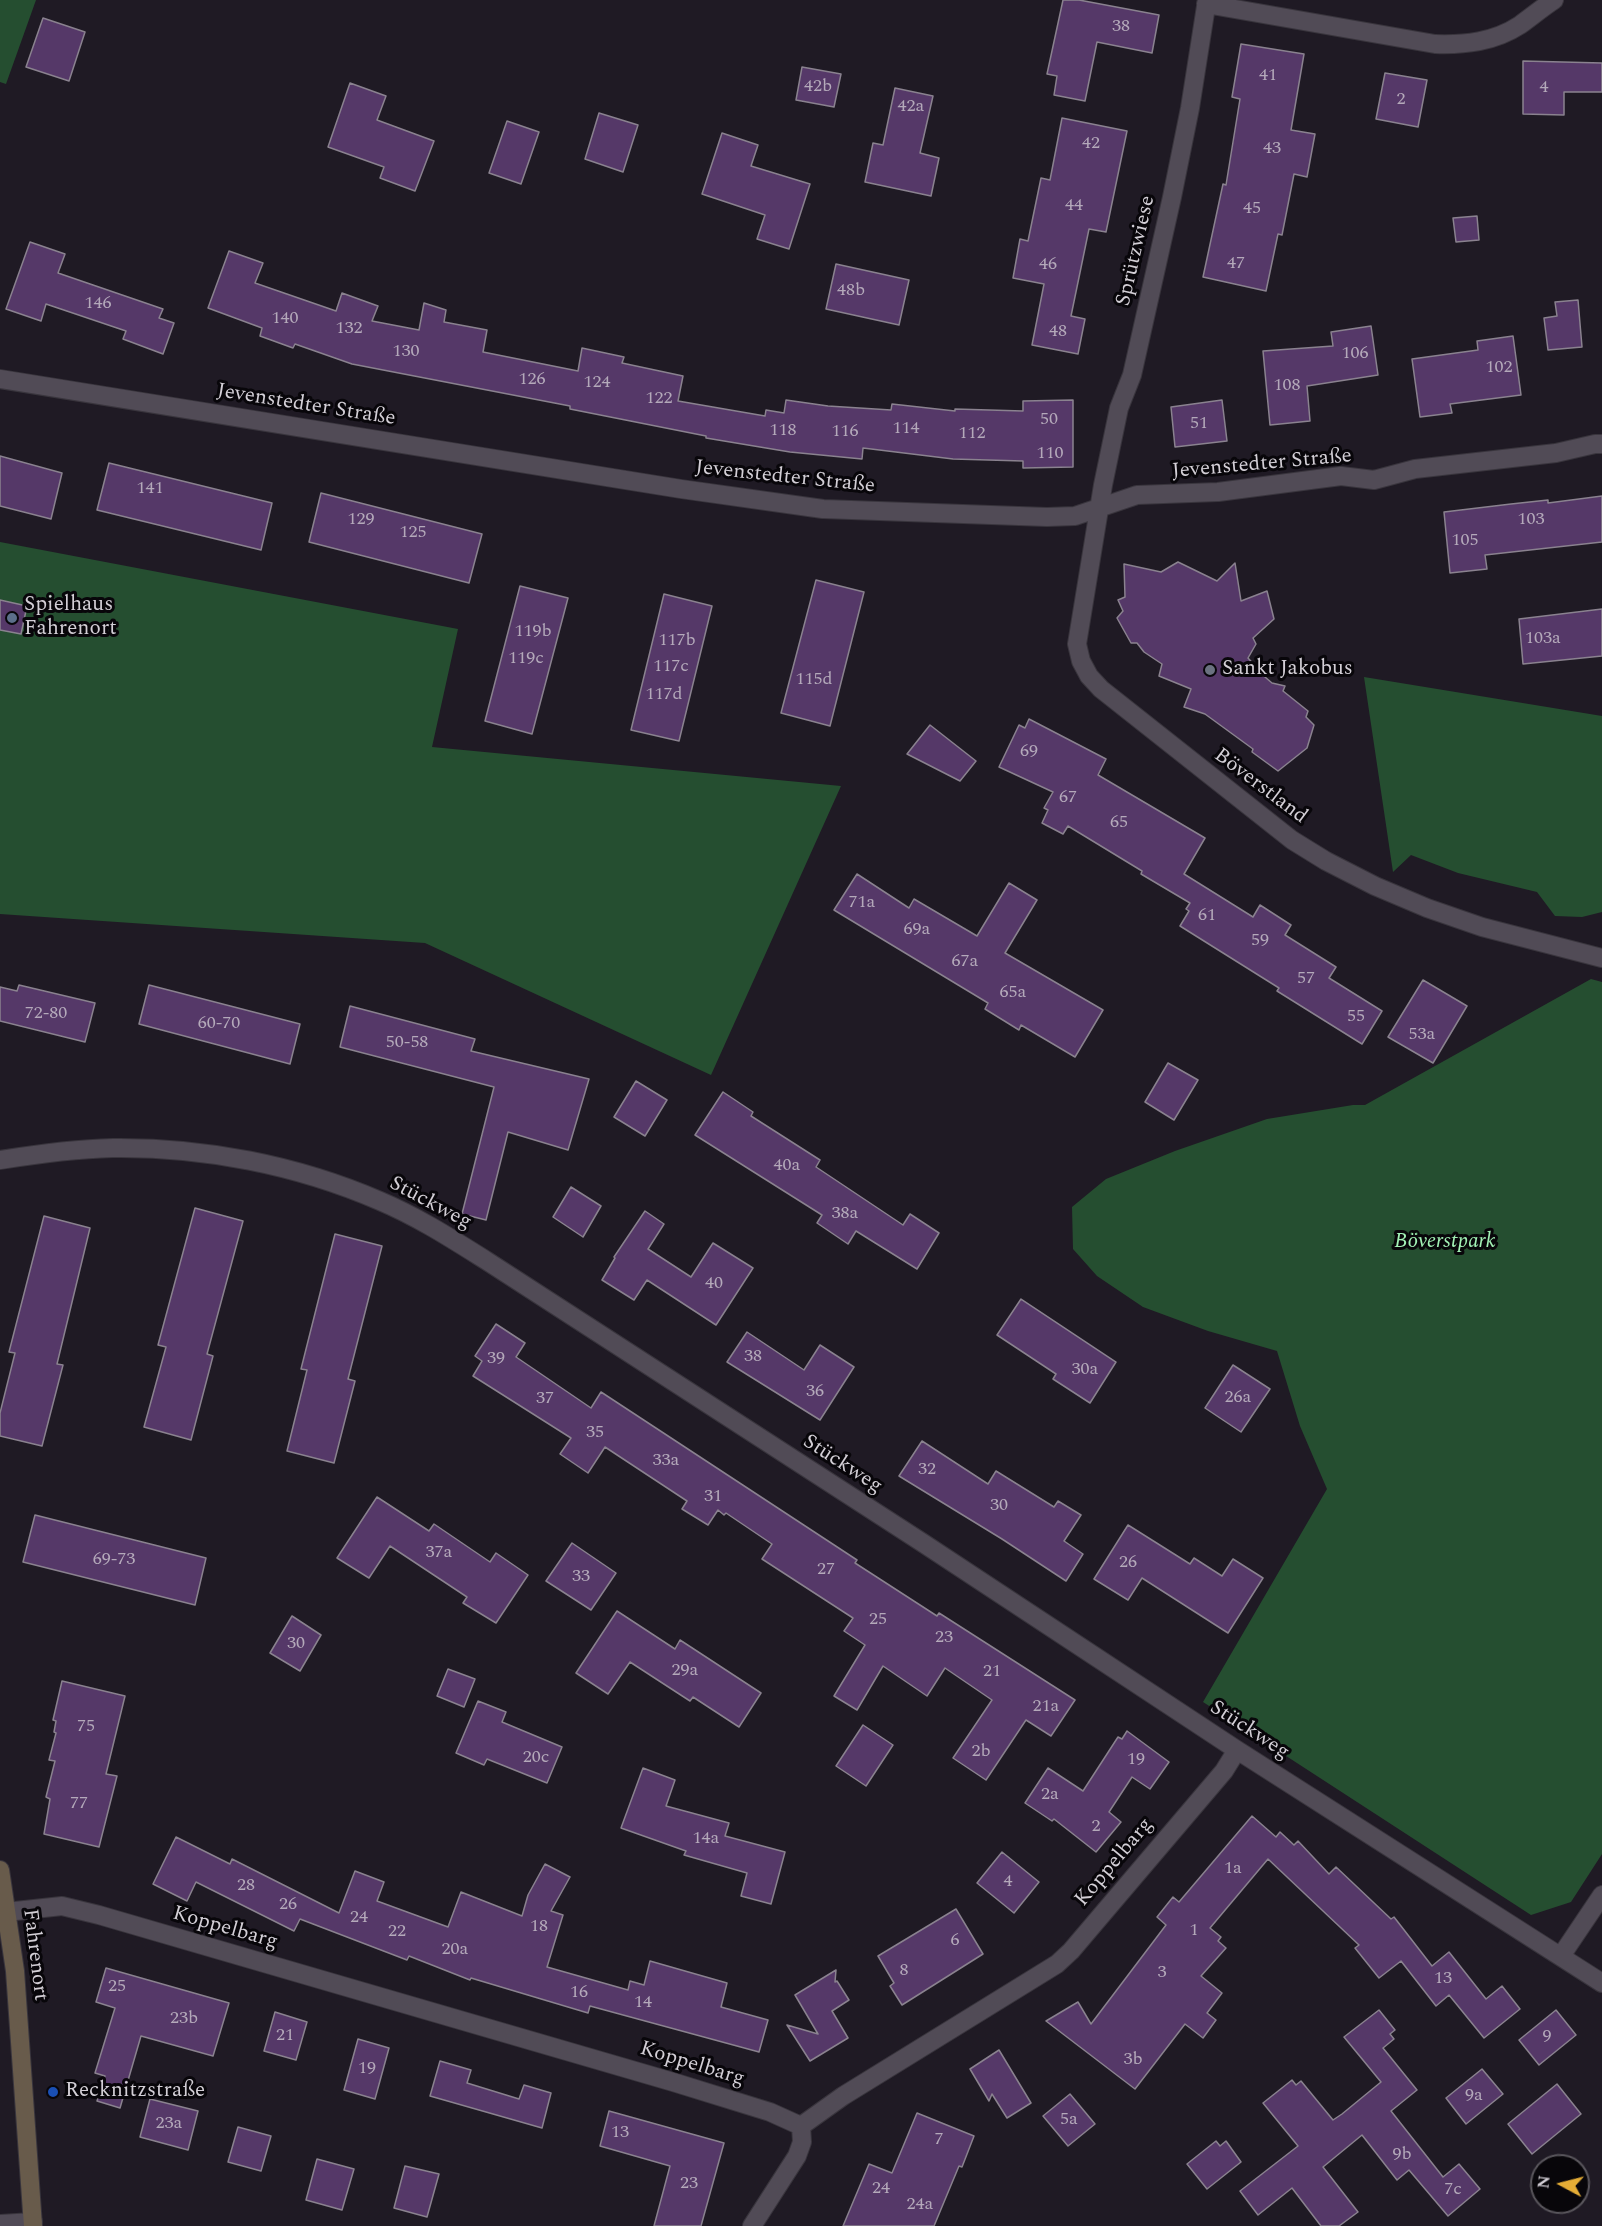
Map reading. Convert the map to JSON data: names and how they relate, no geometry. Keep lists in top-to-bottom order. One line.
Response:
{"streets":{"street":["Sprützwiese","Jevenstedter Straße","Böverstland","Stückweg","Koppelbarg","Fahrenort"]},"crossings":[["Sprützwiese","Jevenstedter Straße"],["Sprützwiese","Böverstland"],["Jevenstedter Straße","Böverstland"],["Stückweg","Koppelbarg"],["Koppelbarg","Fahrenort"]],"parks":["Böverstpark"],"places":["Spielhaus Fahrenort","Sankt Jakobus","Recknitzstraße"],"house_numbers":["38","41","42b","4","2","42a","42","43","44","45","47","46","48b","146","140","132","48","130","106","102","126","124","108","122","50","51","114","118","116","112","110","141","129","103","125","105","119b","103a","117b","119c","117c","115d","117d","69","67","65","71a","61","69a","59","67a","57","65a","72-80","55","60-70","53a","50-58","40a","38a","40","38","39","30a","36","26a","37","35","33a","32","31","30","37a","69-73","26","27","33","25","23","30","29a","21","21a","75","2b","20c","19","2a","77","2","14a","1a","4","28","26","24","18","1","22","6","20a","8","3","13","25","16","14","23b","21","9","3b","19","9a","5a","23a","13","7","9b","23","24","7c","24a"],"north":"left"}
